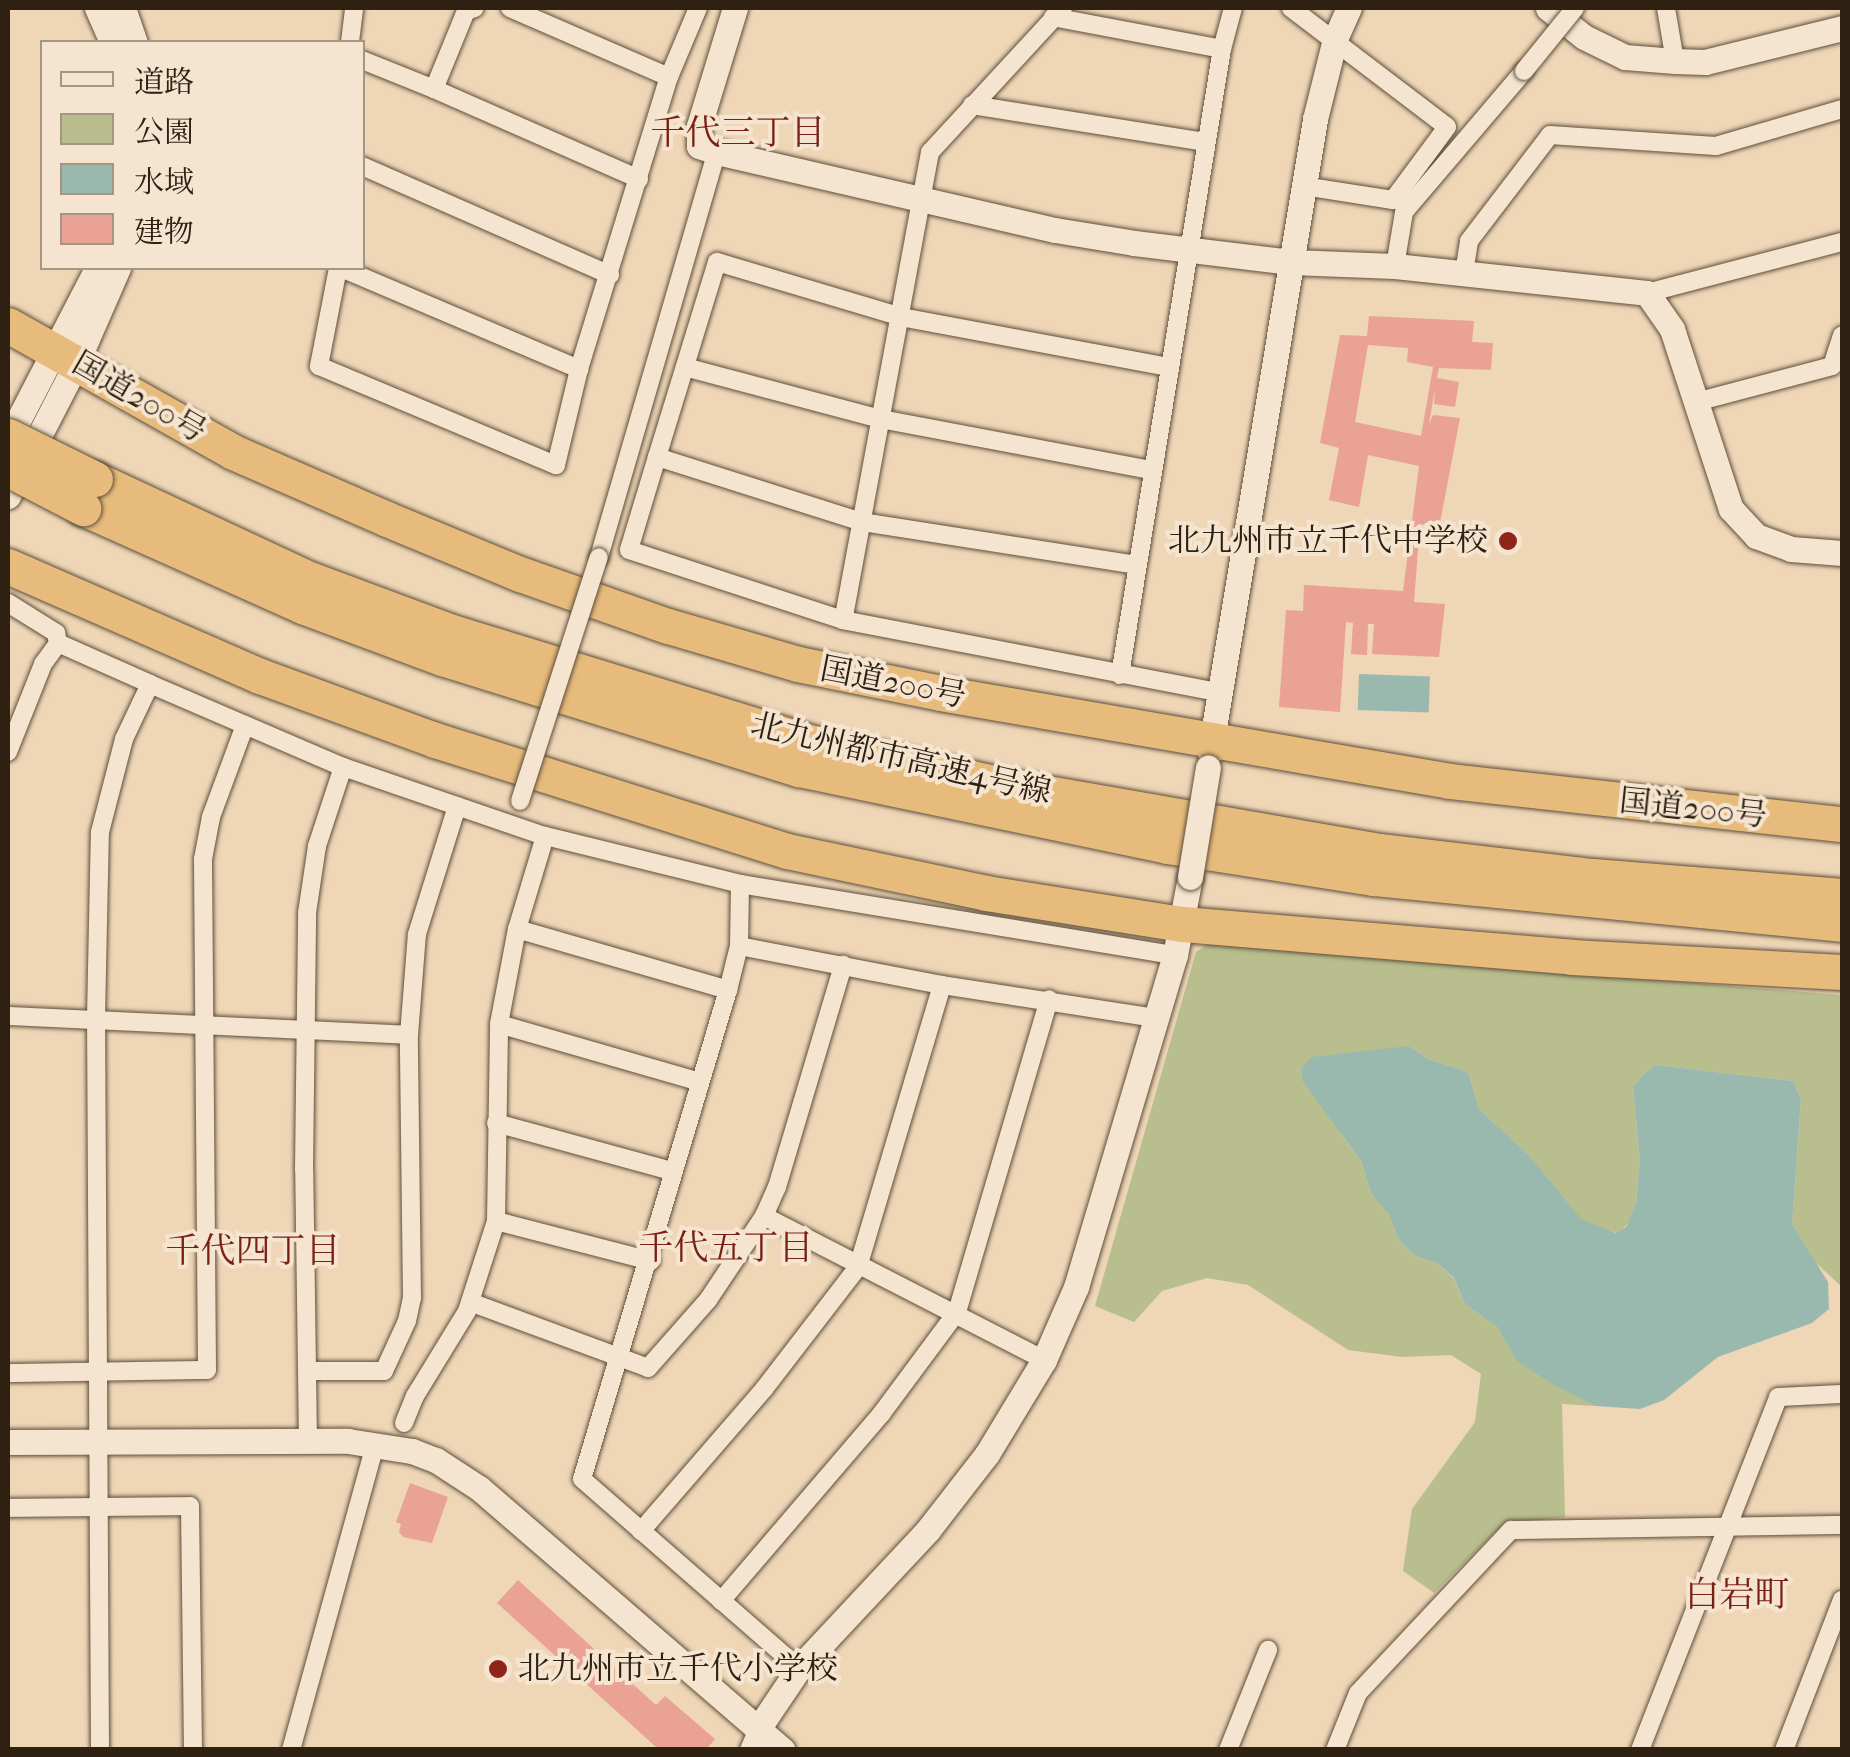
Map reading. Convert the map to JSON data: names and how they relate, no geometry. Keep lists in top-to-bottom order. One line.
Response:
{"streets":{"highway":["国道200号","北九州都市高速4号線"]},"districts":["千代三丁目","千代五丁目","千代四丁目","白岩町"],"places":["北九州市立千代中学校","北九州市立千代小学校"],"legend":["道路","公園","水域","建物"]}
